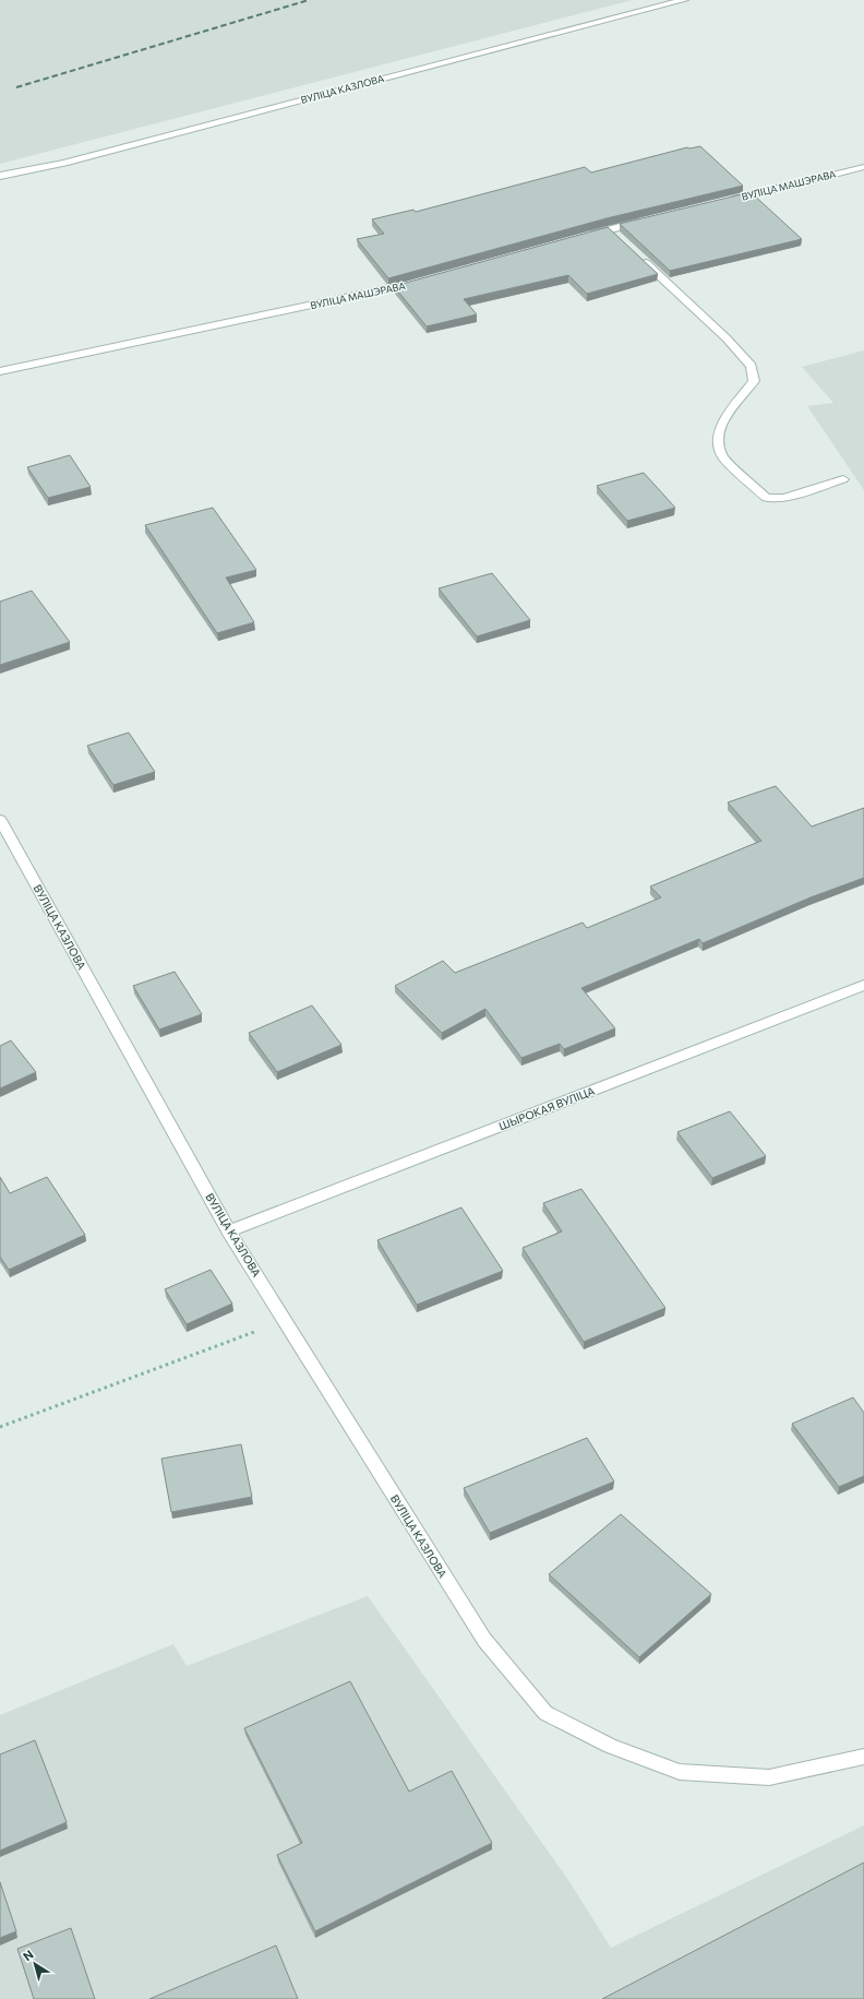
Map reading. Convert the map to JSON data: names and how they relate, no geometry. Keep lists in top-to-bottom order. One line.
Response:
{"streets":{"street":["ВУЛІЦА КАЗЛОВА","ВУЛІЦА МАШЭРАВА","ШЫРОКАЯ ВУЛІЦА"]},"crossings":[["ВУЛІЦА КАЗЛОВА","ШЫРОКАЯ ВУЛІЦА"]],"north":"top left"}
